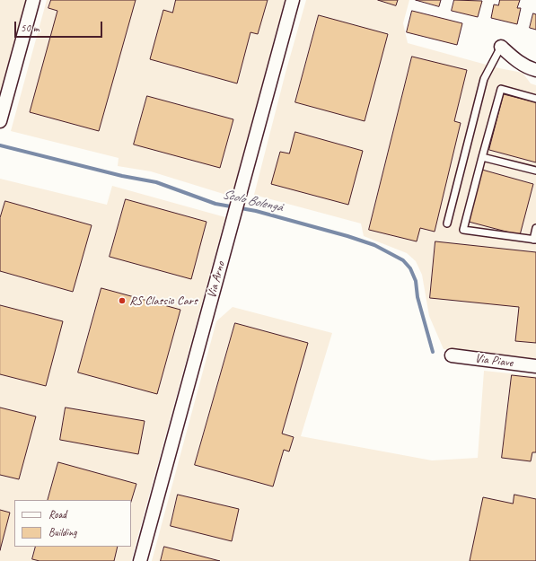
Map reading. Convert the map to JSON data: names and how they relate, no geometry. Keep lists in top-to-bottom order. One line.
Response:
{"streets":{"street":["Via Arno","Via Piave"]},"water":["Scolo Bolengà"],"places":["RS Classic Cars"],"legend":["Road","Building"],"scale_bar":"50 m"}
